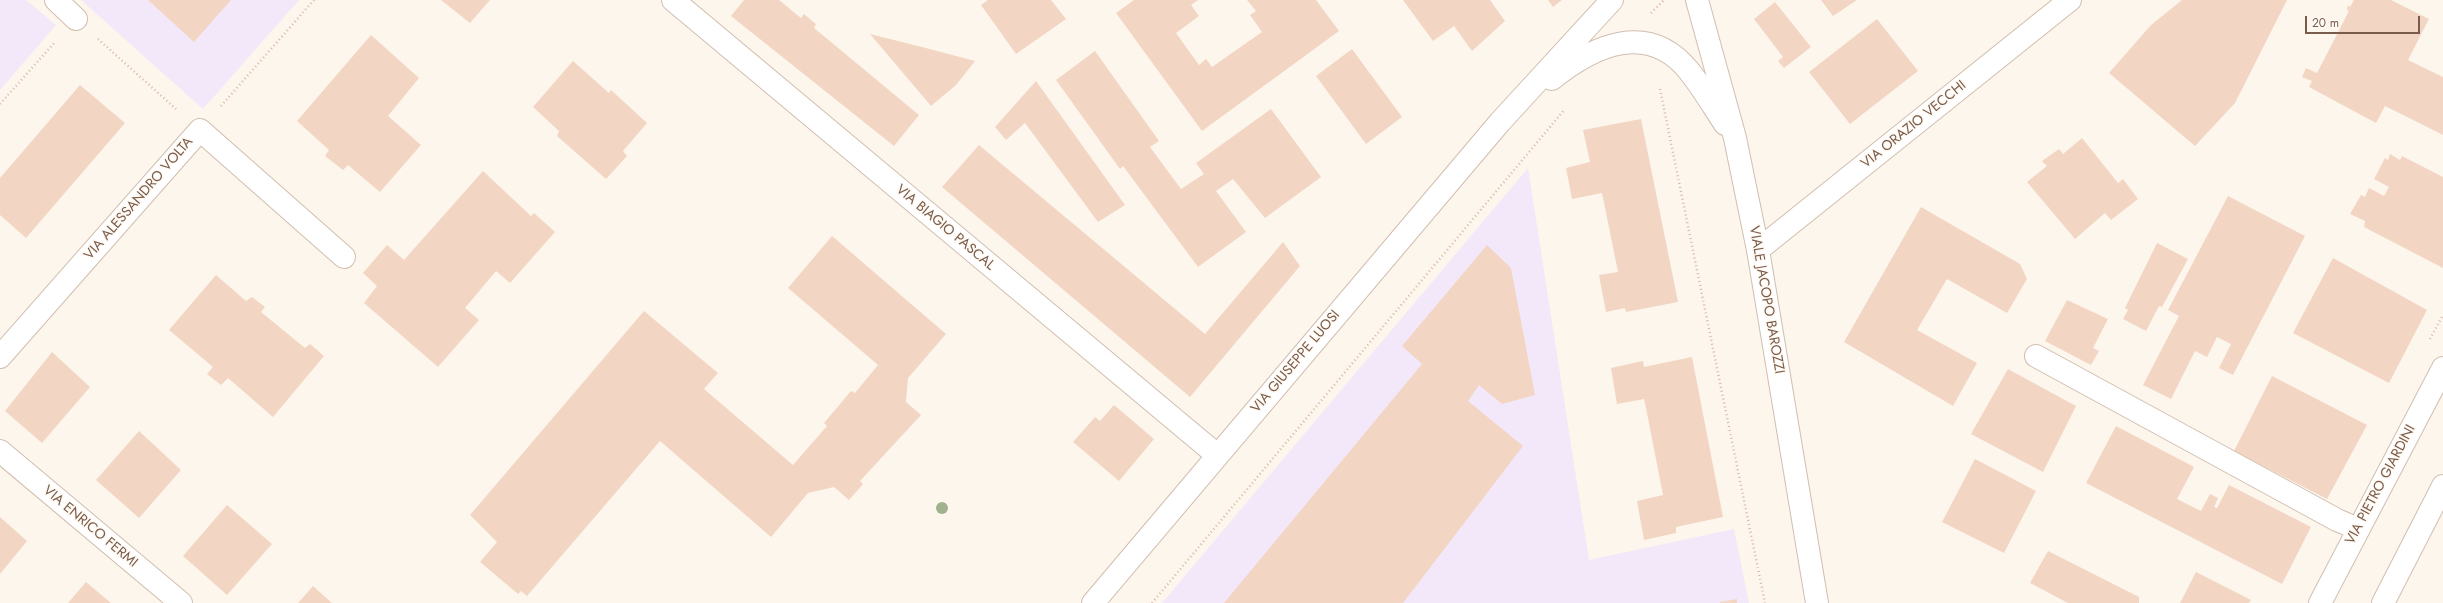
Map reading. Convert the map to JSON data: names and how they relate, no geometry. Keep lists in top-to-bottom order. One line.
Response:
{"streets":{"street":["VIA ORAZIO VECCHI","VIA ALESSANDRO VOLTA","VIA BIAGIO PASCAL","VIALE JACOPO BAROZZI","VIA GIUSEPPE LUOSI","VIA PIETRO GIARDINI","VIA ENRICO FERMI"]},"crossings":[["VIA ORAZIO VECCHI","VIALE JACOPO BAROZZI"],["VIA BIAGIO PASCAL","VIA GIUSEPPE LUOSI"],["VIALE JACOPO BAROZZI","VIA GIUSEPPE LUOSI"]],"scale_bar":"20 m"}
